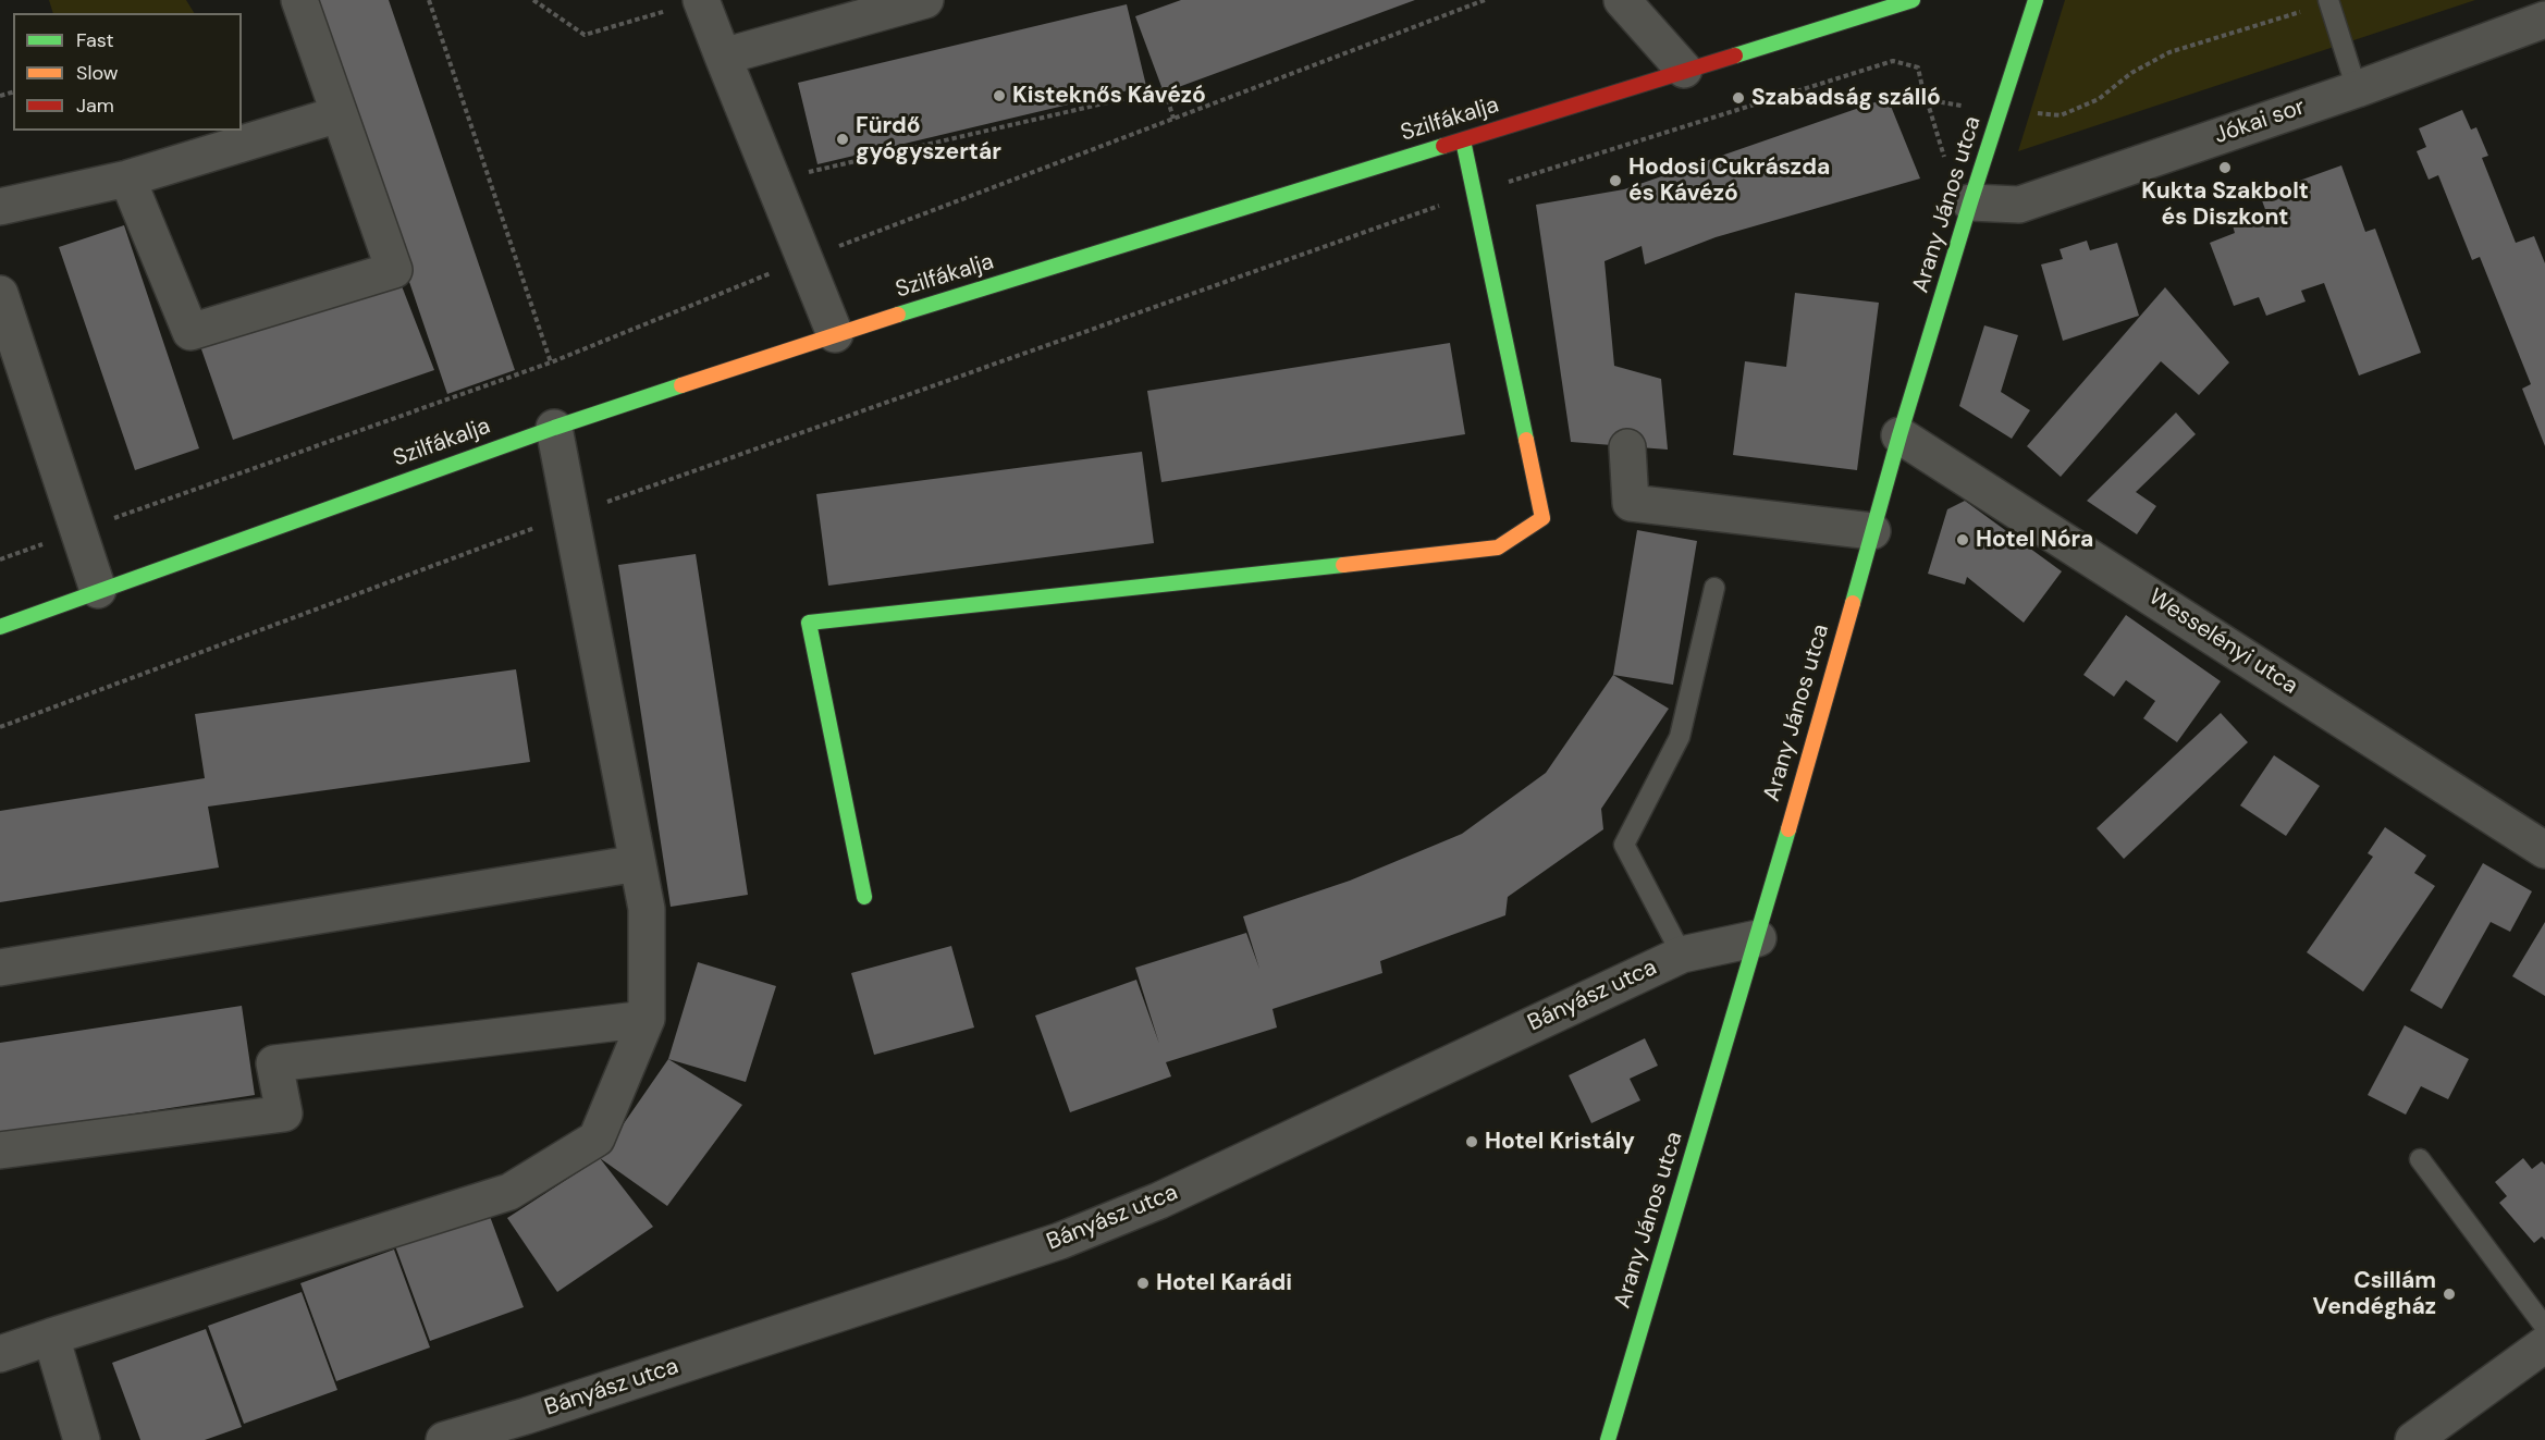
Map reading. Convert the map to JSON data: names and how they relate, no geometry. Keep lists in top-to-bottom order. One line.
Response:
{"streets":{"street":["Szilfákalja","Jókai sor","Arany János utca","Wesselényi utca","Bányász utca"]},"crossings":[["Jókai sor","Arany János utca"],["Arany János utca","Wesselényi utca"],["Arany János utca","Bányász utca"]],"places":["Kisteknős Kávézó","Szabadság szálló","Fürdő gyógyszertár","Kukta Szakbolt és Diszkont","Hodosi Cukrászda és Kávézó","Hotel Nóra","Hotel Kristály","Hotel Karádi","Csillám Vendégház"],"legend":["Fast","Slow","Jam"]}
